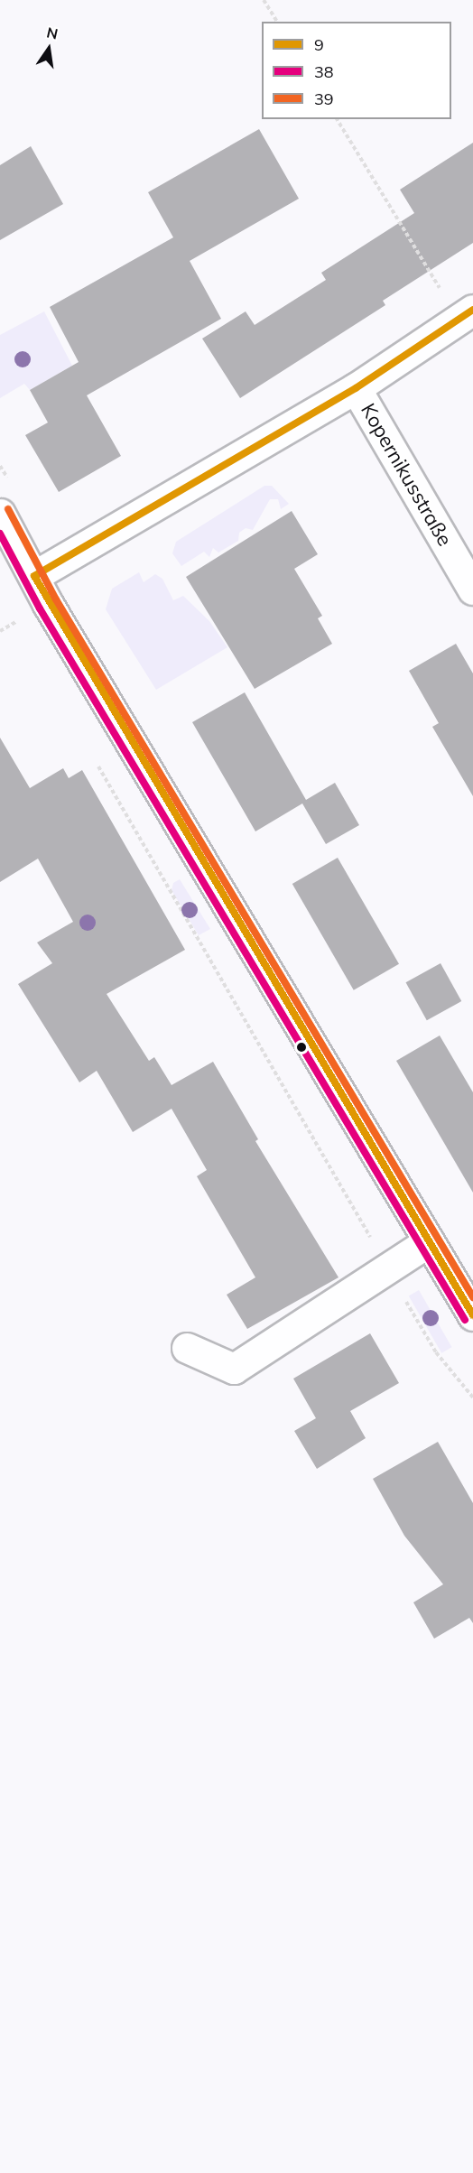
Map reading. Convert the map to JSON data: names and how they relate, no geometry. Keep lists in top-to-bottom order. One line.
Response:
{"streets":{"street":["Kopernikusstraße"]},"lines":["transit line 9","transit line 39","transit line 38"],"legend":["9","38","39"],"north":"top"}
